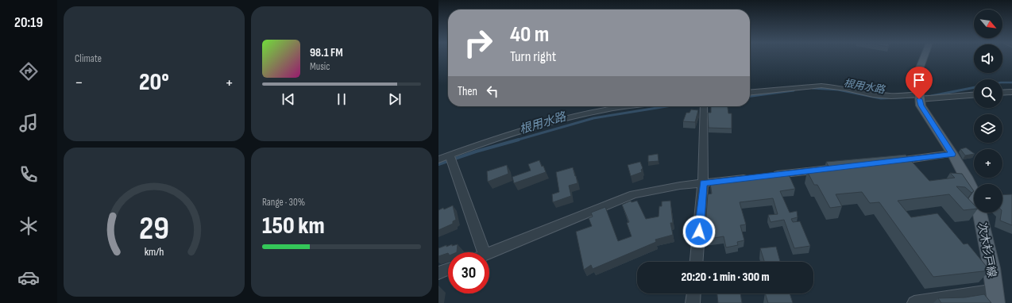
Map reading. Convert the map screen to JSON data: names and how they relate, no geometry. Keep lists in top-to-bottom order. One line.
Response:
{"streets":{"main road":["次木杉戸線"]},"water":["根用水路"],"north":"bottom right","page":{"tabs":"20:19","tile":["Climate",["Range · 30%","150 km"]],"map_buttons":["+","−"],"turn":["40 m","Turn right"],"song":["98.1 FM","Music"],"heat":["−","20°","+"],"then":"Then","limit":"30","trip":"20:20 · 1 min · 300 m","gauge":["29","km/h"]}}
